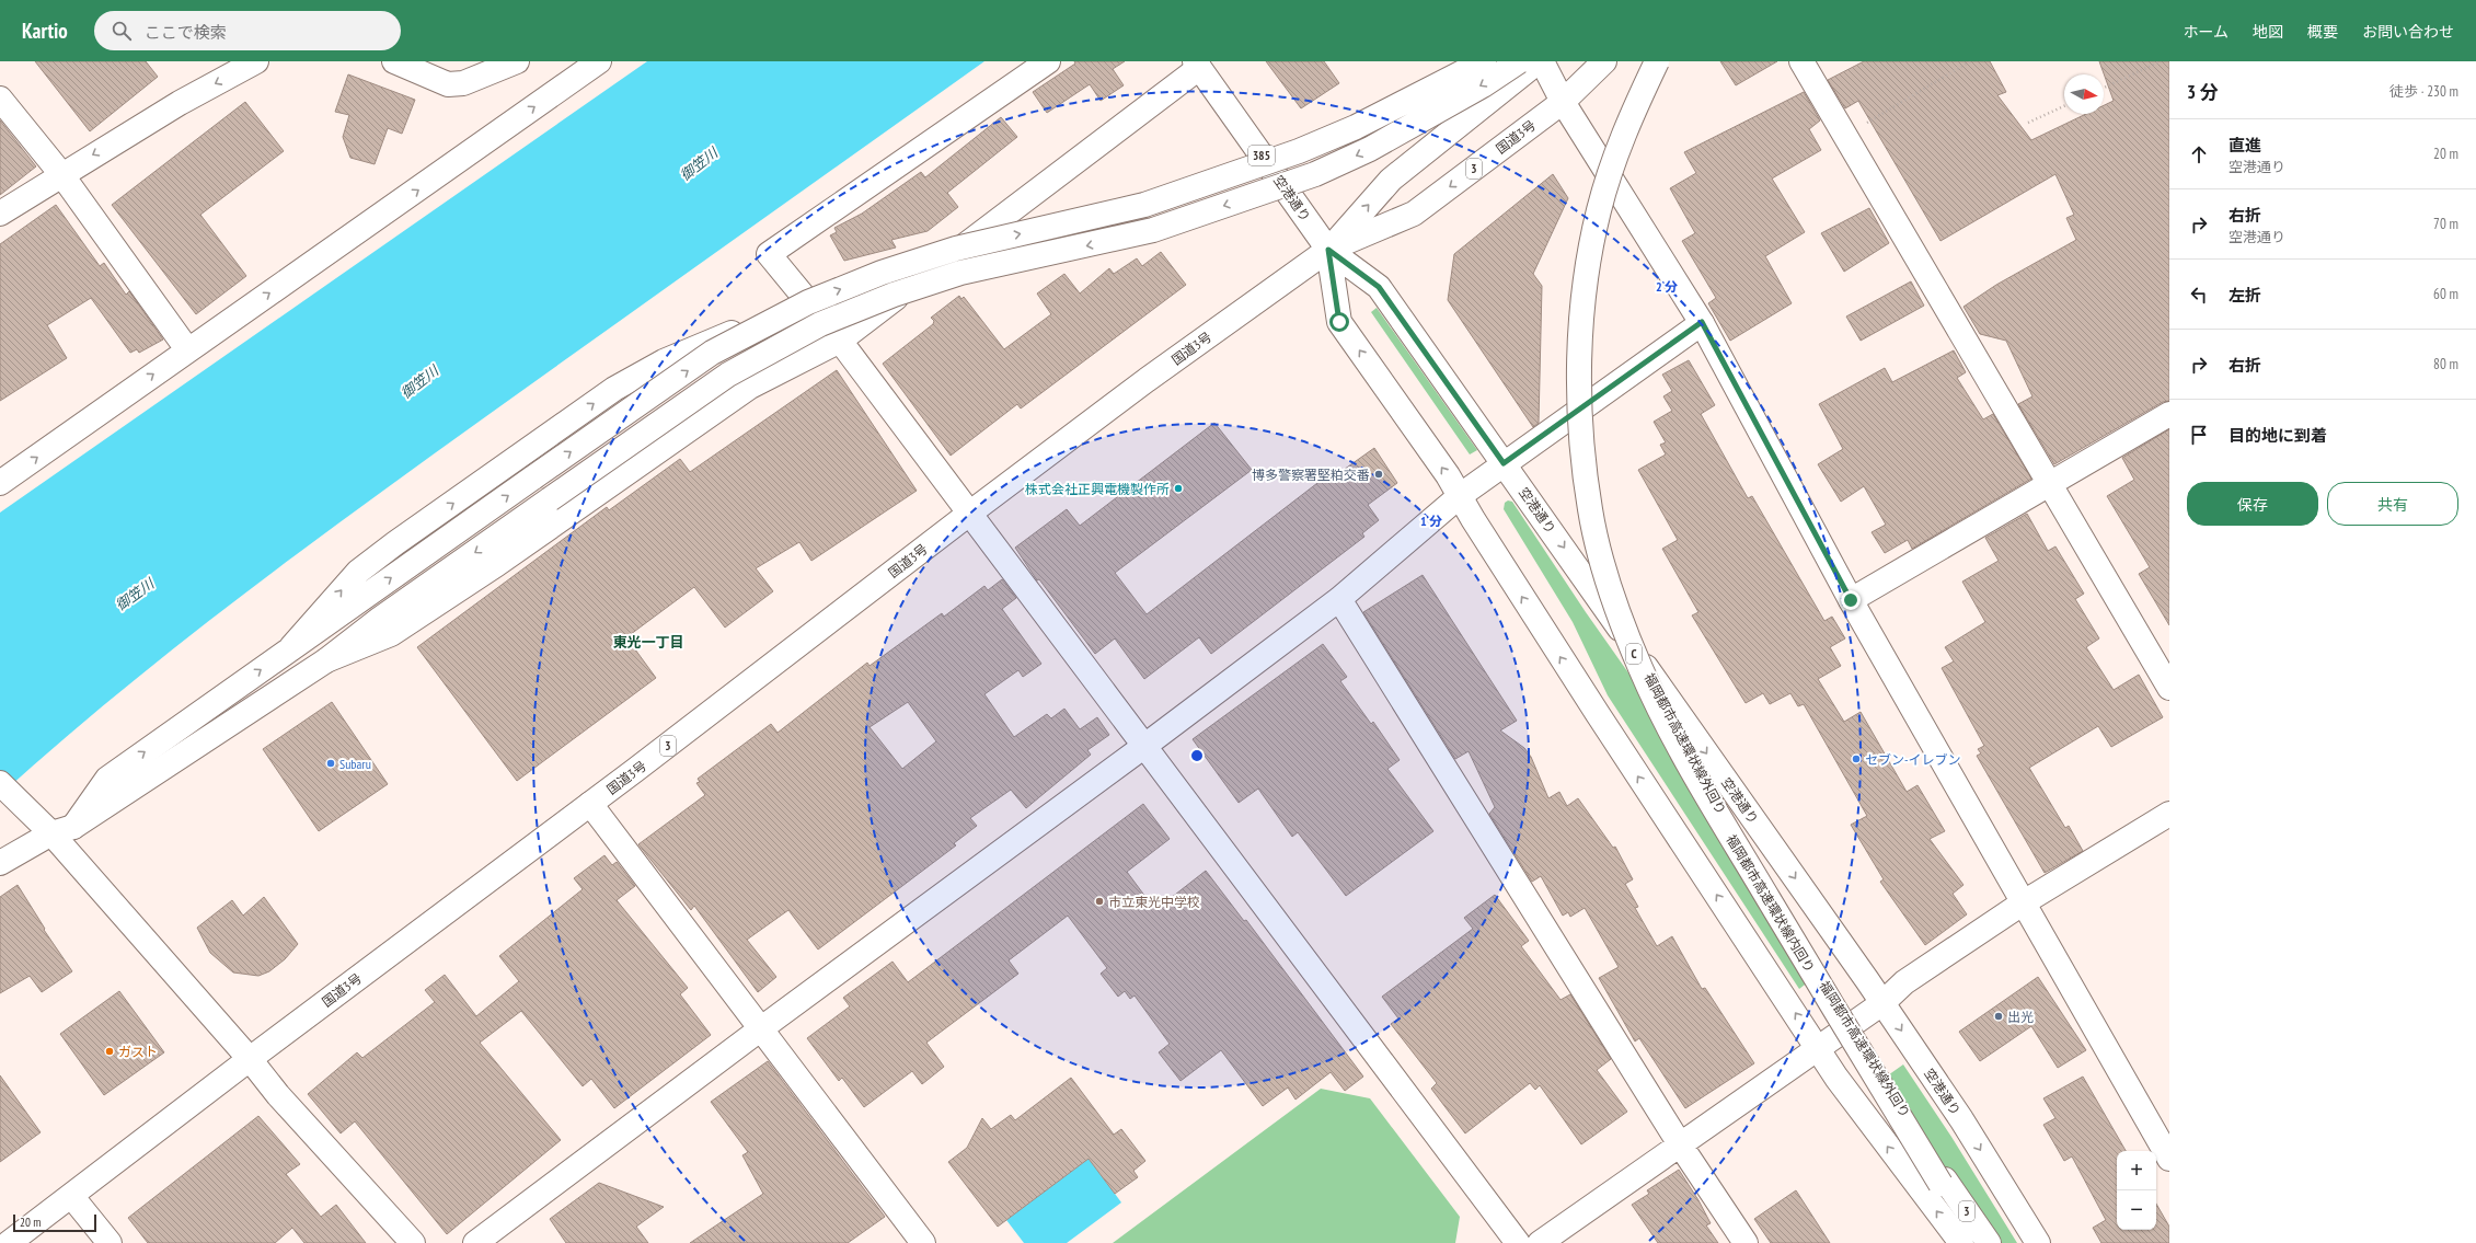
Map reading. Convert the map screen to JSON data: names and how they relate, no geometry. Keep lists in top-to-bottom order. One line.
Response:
{"streets":{"main road":["国道3号","385","3","空港通り","C","福岡都市高速環状線外回り","福岡都市高速環状線内回り"]},"crossings":[["国道3号","空港通り"],["福岡都市高速環状線外回り","福岡都市高速環状線内回り"]],"districts":["東光一丁目"],"water":["御笠川"],"places":["博多警察署堅粕交番","株式会社正興電機製作所","セブン-イレブン","Subaru","市立東光中学校","出光","ガスト"],"scale_bar":"20 m","north":"right","page":{"header":"Kartio","search":"ここで検索","nav":["ホーム","地図","概要","お問い合わせ"],"heading":["3 分","徒歩 · 230 m"],"list":[["直進","空港通り","20 m"],["右折","空港通り","70 m"],["左折","60 m"],["右折","80 m"],"目的地に到着"],"buttons":["保存","共有"],"map_buttons":["+","−"],"scale":"20 m"},"rings":["2 分","1 分"]}
